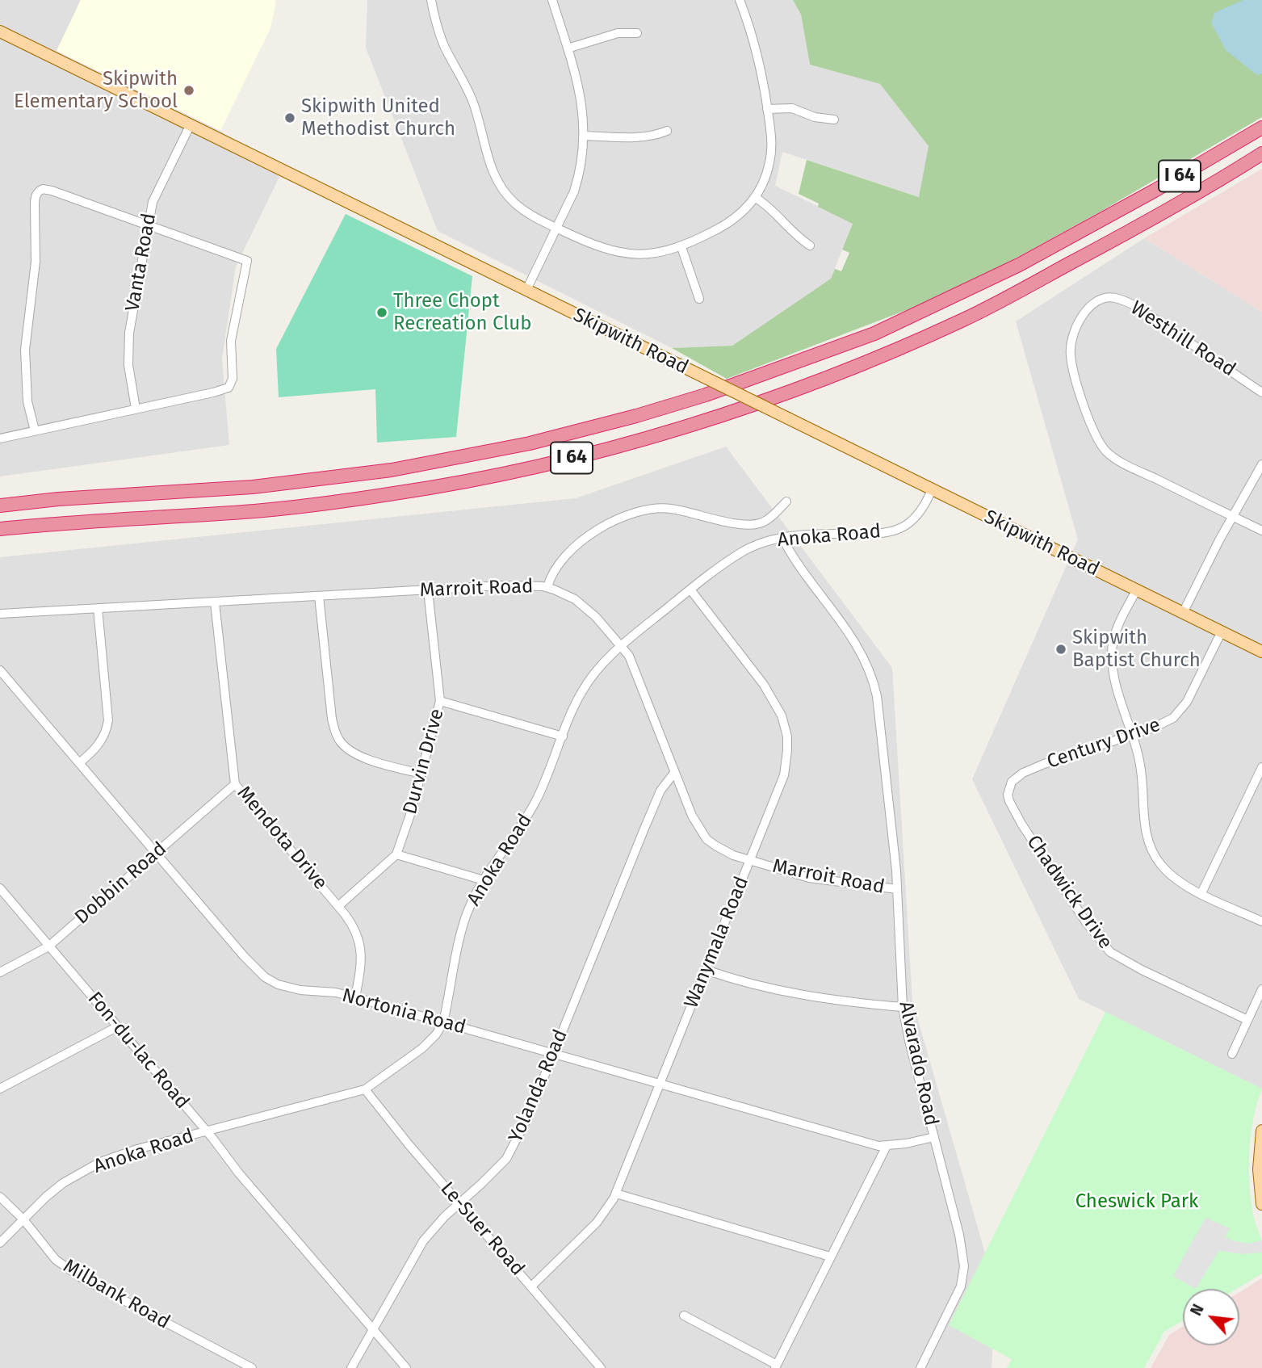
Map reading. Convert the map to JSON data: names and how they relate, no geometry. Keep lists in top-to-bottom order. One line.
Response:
{"streets":{"highway":["I 64"],"main road":["Skipwith Road"],"street":["Vanta Road","Westhill Road","Anoka Road","Marroit Road","Century Drive","Durvin Drive","Mendota Drive","Dobbin Road","Chadwick Drive","Wanymala Road","Nortonia Road","Fon-du-lac Road","Alvarado Road","Yolanda Road","Le-Suer Road","Milbank Road"]},"crossings":[["Vanta Road","Skipwith Road"],["Skipwith Road","Anoka Road"],["Skipwith Road","Century Drive"],["Anoka Road","Marroit Road"],["Anoka Road","Wanymala Road"],["Anoka Road","Nortonia Road"],["Anoka Road","Fon-du-lac Road"],["Anoka Road","Alvarado Road"],["Anoka Road","Le-Suer Road"],["Anoka Road","Milbank Road"],["Marroit Road","Durvin Drive"],["Marroit Road","Mendota Drive"],["Marroit Road","Wanymala Road"],["Marroit Road","Alvarado Road"],["Marroit Road","Yolanda Road"],["Century Drive","Chadwick Drive"],["Mendota Drive","Dobbin Road"],["Mendota Drive","Nortonia Road"],["Dobbin Road","Nortonia Road"],["Dobbin Road","Fon-du-lac Road"],["Wanymala Road","Nortonia Road"],["Wanymala Road","Le-Suer Road"],["Nortonia Road","Alvarado Road"],["Nortonia Road","Yolanda Road"],["Fon-du-lac Road","Yolanda Road"],["Yolanda Road","Le-Suer Road"]],"parks":["Cheswick Park"],"places":["Skipwith Elementary School","Skipwith United Methodist Church","Three Chopt Recreation Club","Skipwith Baptist Church"],"north":"top left"}
